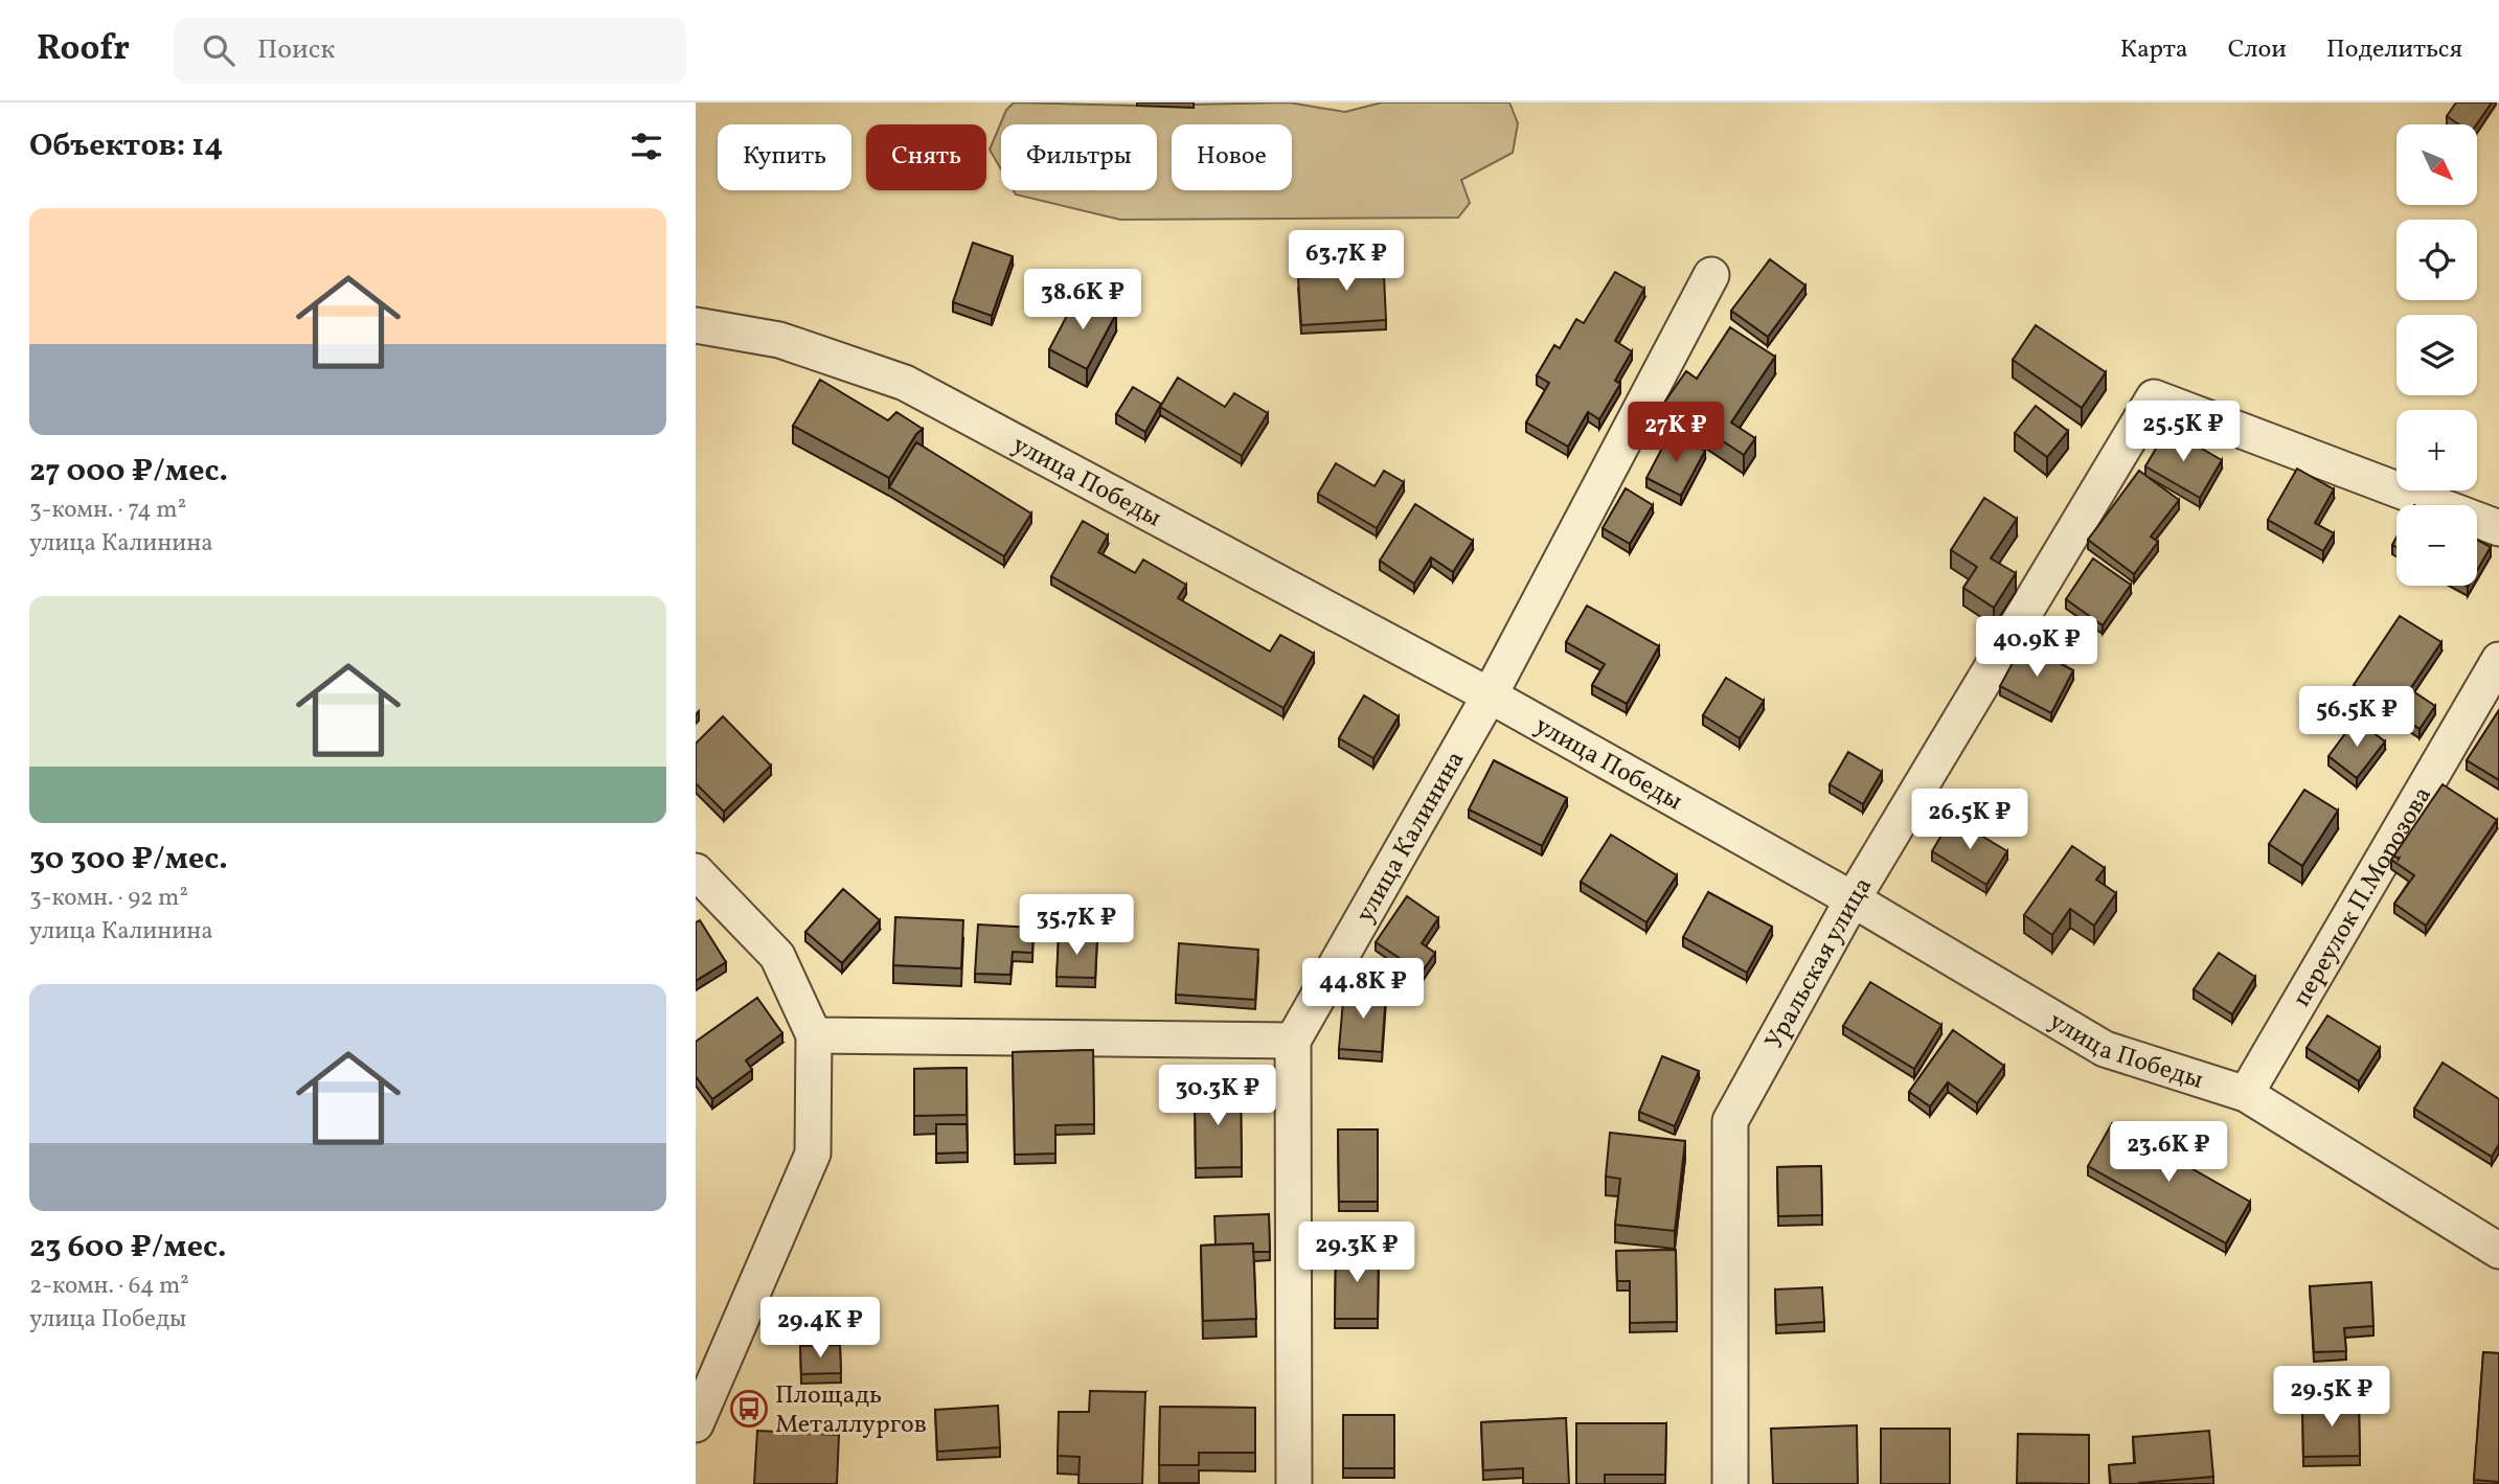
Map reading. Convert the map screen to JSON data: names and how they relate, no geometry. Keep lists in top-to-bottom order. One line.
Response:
{"streets":{"street":["улица Победы","улица Калинина","переулок П.Морозова","Уральская улица"]},"crossings":[["улица Победы","улица Калинина"],["улица Победы","переулок П.Морозова"],["улица Победы","Уральская улица"]],"places":{"bus stop":["Площадь Металлургов"]},"north":"bottom right","page":{"header":"Roofr","search":"Поиск","nav":["Карта","Слои","Поделиться"],"heading":"Объектов: 14","map_buttons":["+","−"],"chip":["Купить","Снять","Фильтры","Новое"],"list":[{"name":"27 000 ₽/мес.","note":"3-комн. · 74 m² · улица Калинина"},{"name":"30 300 ₽/мес.","note":"3-комн. · 92 m² · улица Калинина"},{"name":"23 600 ₽/мес.","note":"2-комн. · 64 m² · улица Победы"}],"price":["63.7K ₽","38.6K ₽","25.5K ₽","27K ₽","40.9K ₽","56.5K ₽","26.5K ₽","35.7K ₽","44.8K ₽","30.3K ₽","23.6K ₽","29.3K ₽","29.4K ₽","29.5K ₽"]}}
